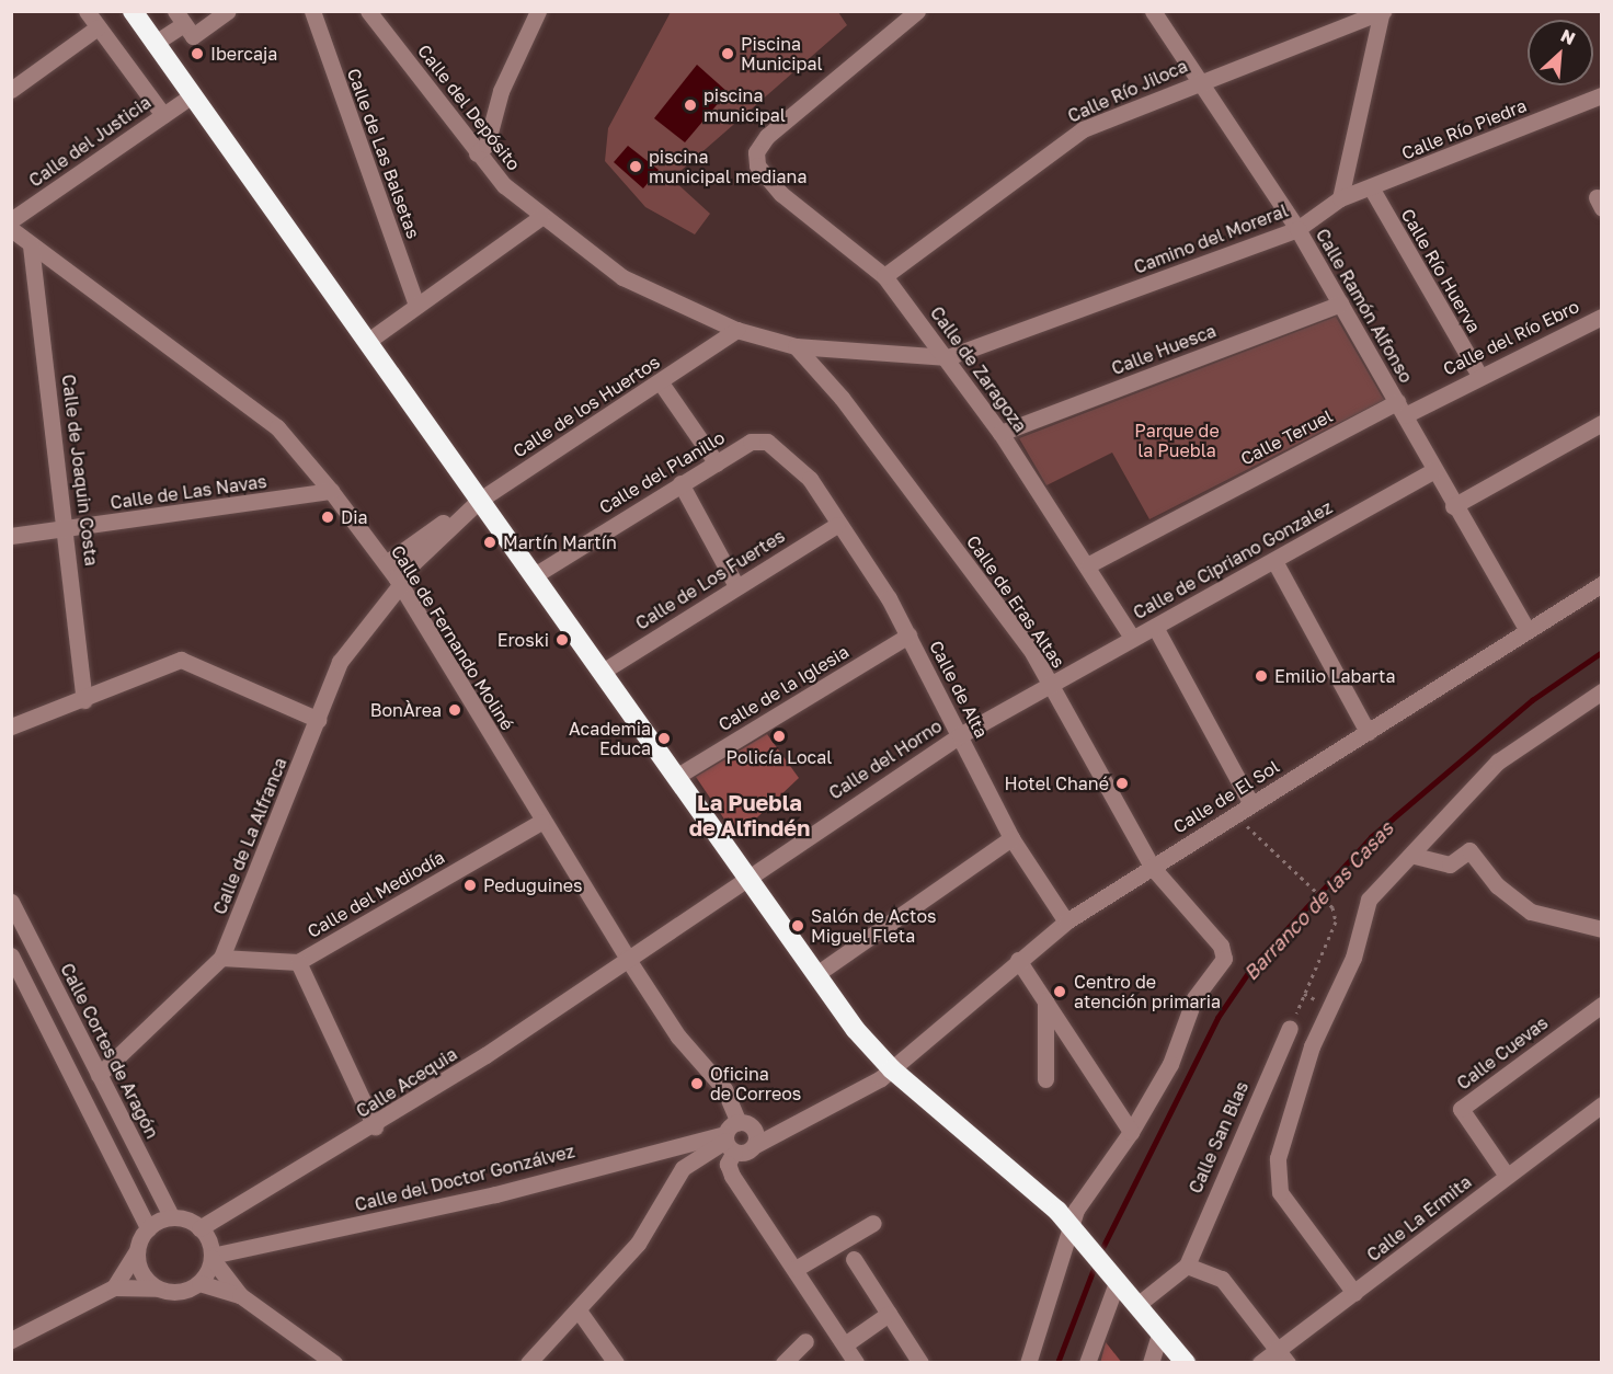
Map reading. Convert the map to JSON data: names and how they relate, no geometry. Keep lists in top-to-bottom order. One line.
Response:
{"streets":{"street":["Calle Río Jiloca","Calle del Depósito","Calle Río Piedra","Calle del Justicia","Calle de Las Balsetas","Camino del Moreral","Calle Río Huerva","Calle Ramón Alfonso","Calle del Río Ebro","Calle Huesca","Calle de Zaragoza","Calle de los Huertos","Calle Teruel","Calle de Joaquin Costa","Calle del Planillo","Calle de Las Navas","Calle de Cipriano Gonzalez","Calle de Los Fuertes","Calle de Eras Altas","Calle de Fernando Moliné","Calle de la Iglesia","Calle de Alta","Calle del Horno","Calle de El Sol","Calle de La Alfranca","Calle del Mediodía","Calle Cortes de Aragón","Calle Cuevas","Calle Acequia","Calle San Blas","Calle del Doctor Gonzálvez","Calle La Ermita"]},"crossings":[["Calle Río Jiloca","Calle Ramón Alfonso"],["Calle Río Jiloca","Calle de Zaragoza"],["Calle del Depósito","Camino del Moreral"],["Calle del Depósito","Calle de Zaragoza"],["Calle del Depósito","Calle de los Huertos"],["Calle del Depósito","Calle de Eras Altas"],["Calle Río Piedra","Camino del Moreral"],["Calle Río Piedra","Calle Río Huerva"],["Camino del Moreral","Calle Ramón Alfonso"],["Camino del Moreral","Calle de Zaragoza"],["Calle Río Huerva","Calle del Río Ebro"],["Calle Ramón Alfonso","Calle del Río Ebro"],["Calle Ramón Alfonso","Calle Huesca"],["Calle Ramón Alfonso","Calle Teruel"],["Calle Ramón Alfonso","Calle de Cipriano Gonzalez"],["Calle Ramón Alfonso","Calle de El Sol"],["Calle del Río Ebro","Calle Teruel"],["Calle Huesca","Calle de Zaragoza"],["Calle de Zaragoza","Calle Teruel"],["Calle de Zaragoza","Calle de Cipriano Gonzalez"],["Calle de los Huertos","Calle de Fernando Moliné"],["Calle de los Huertos","Calle de La Alfranca"],["Calle de Joaquin Costa","Calle de Las Navas"],["Calle de Joaquin Costa","Calle de Fernando Moliné"],["Calle del Planillo","Calle de Alta"],["Calle de Las Navas","Calle de Fernando Moliné"],["Calle de Cipriano Gonzalez","Calle de Eras Altas"],["Calle de Cipriano Gonzalez","Calle del Horno"],["Calle de Los Fuertes","Calle de Alta"],["Calle de Eras Altas","Calle del Horno"],["Calle de Eras Altas","Calle de El Sol"],["Calle de Fernando Moliné","Calle del Horno"],["Calle de Fernando Moliné","Calle de La Alfranca"],["Calle de Fernando Moliné","Calle del Mediodía"],["Calle de Fernando Moliné","Calle Acequia"],["Calle de la Iglesia","Calle de Alta"],["Calle de Alta","Calle del Horno"],["Calle de Alta","Calle de El Sol"],["Calle del Horno","Calle Acequia"],["Calle de La Alfranca","Calle del Mediodía"],["Calle de La Alfranca","Calle Cortes de Aragón"],["Calle Cortes de Aragón","Calle Acequia"],["Calle Cortes de Aragón","Calle del Doctor Gonzálvez"],["Calle Cuevas","Calle La Ermita"],["Calle Acequia","Calle del Doctor Gonzálvez"]],"districts":["La Puebla de Alfindén"],"water":["Barranco de las Casas"],"parks":["Parque de la Puebla"],"places":["Ibercaja","Piscina Municipal","piscina municipal","piscina municipal mediana","Dia","Martín Martín","Eroski","Emilio Labarta","BonÀrea","Policía Local","Academia Educa","Hotel Chané","Peduguines","Salón de Actos Miguel Fleta","Centro de atención primaria","Oficina de Correos"],"north":"top right"}
